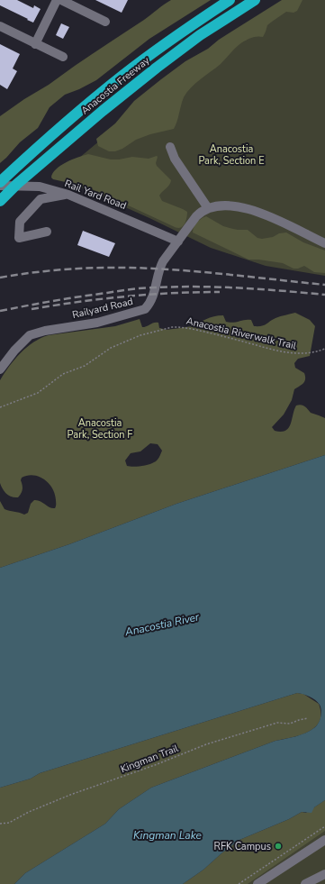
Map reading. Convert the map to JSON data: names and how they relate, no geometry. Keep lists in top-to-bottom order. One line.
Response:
{"streets":{"highway":["Anacostia Freeway"],"street":["Rail Yard Road","Railyard Road"],"path":["Anacostia Riverwalk Trail","Kingman Trail"]},"crossings":[["Rail Yard Road","Railyard Road"]],"water":["Anacostia River","Kingman Lake"],"parks":["Anacostia Park, Section E","Anacostia Park, Section F"],"places":["RFK Campus"]}
